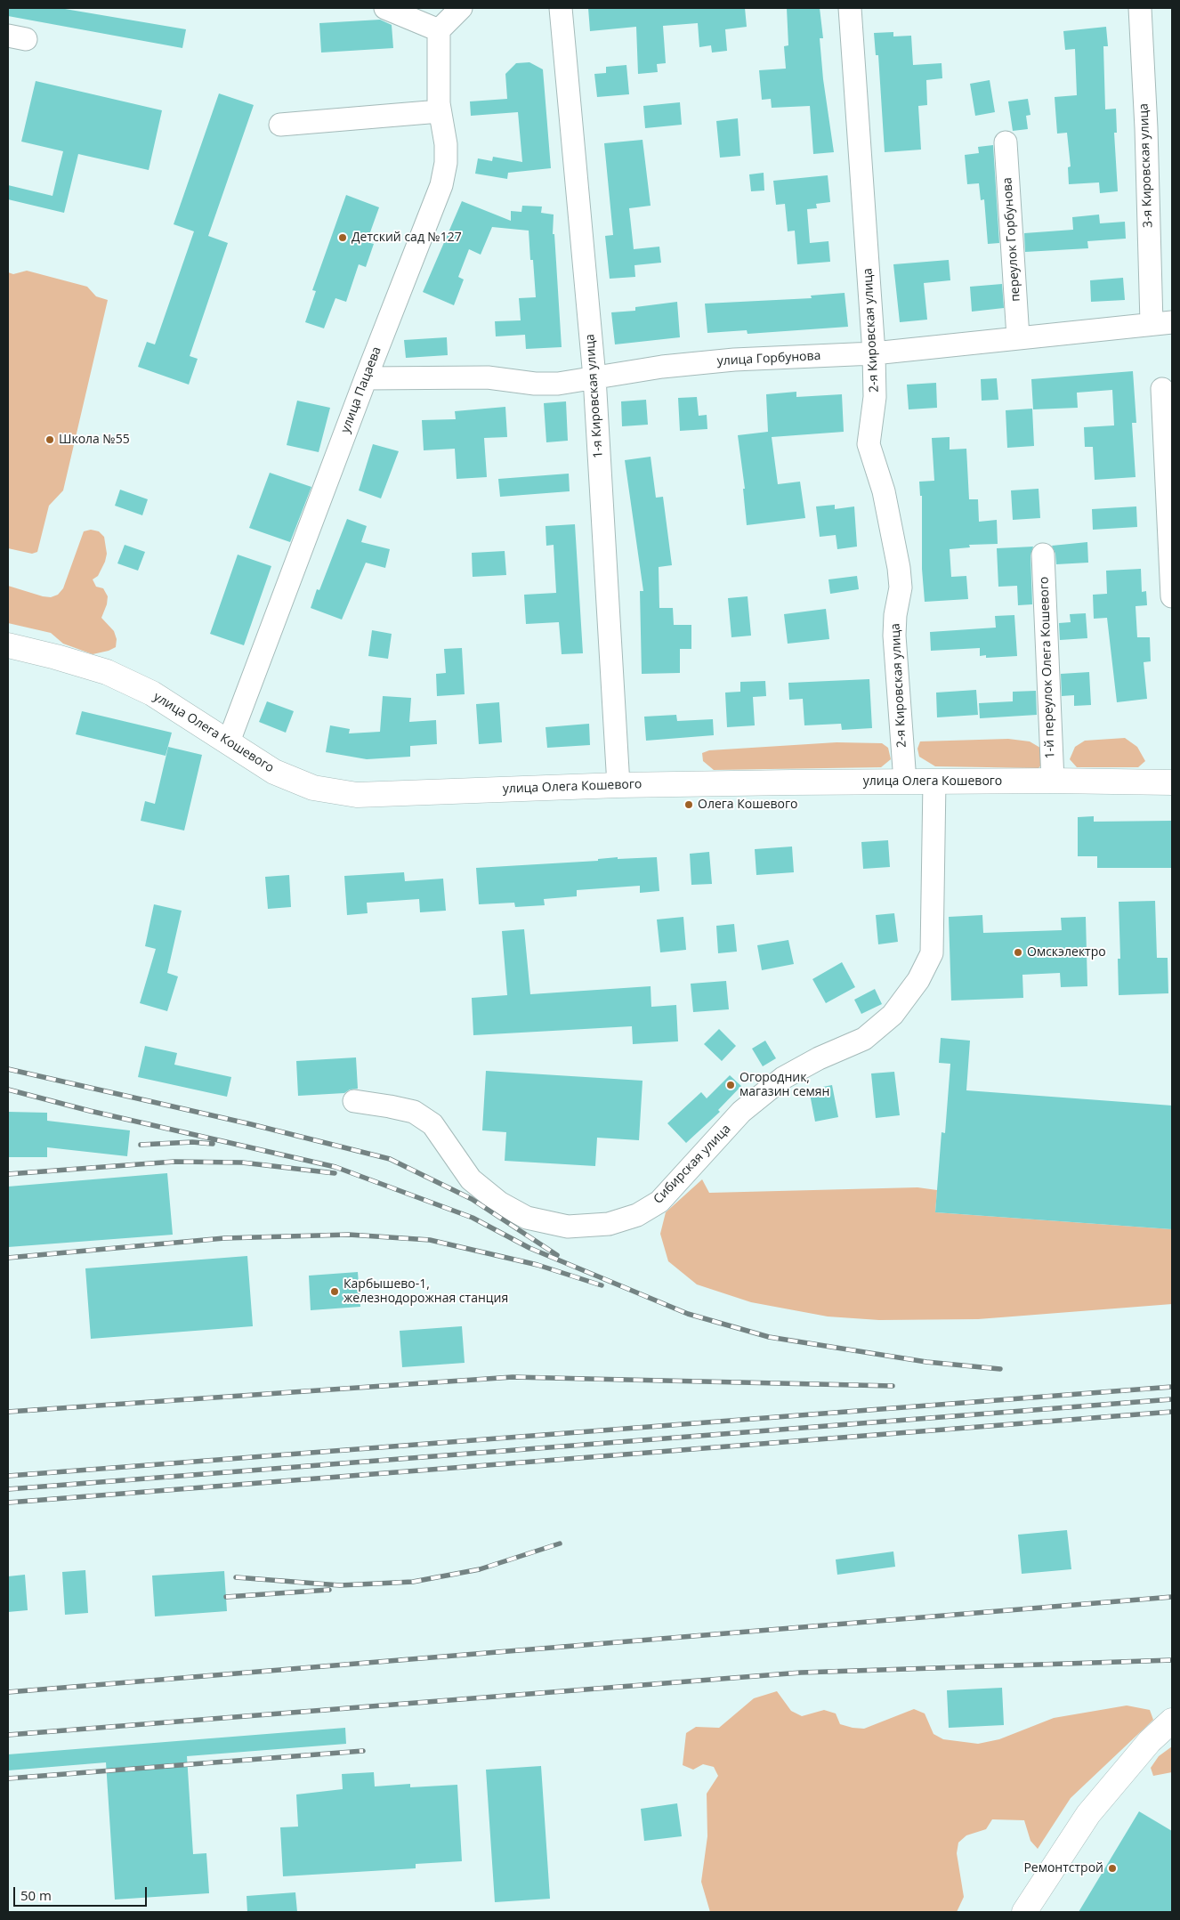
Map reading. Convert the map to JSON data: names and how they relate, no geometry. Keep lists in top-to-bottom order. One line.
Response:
{"streets":{"main road":["улица Олега Кошевого"],"street":["3-я Кировская улица","переулок Горбунова","2-я Кировская улица","улица Горбунова","улица Пацаева","1-я Кировская улица","1-й переулок Олега Кошевого","Сибирская улица"]},"crossings":[["3-я Кировская улица","улица Горбунова"],["переулок Горбунова","улица Горбунова"],["2-я Кировская улица","улица Горбунова"],["2-я Кировская улица","улица Олега Кошевого"],["улица Горбунова","улица Пацаева"],["улица Горбунова","1-я Кировская улица"],["улица Пацаева","улица Олега Кошевого"],["1-я Кировская улица","улица Олега Кошевого"],["1-й переулок Олега Кошевого","улица Олега Кошевого"],["улица Олега Кошевого","Сибирская улица"]],"places":["Детский сад №127","Школа №55","Олега Кошевого","Омскэлектро","Огородник, магазин семян","Карбышево-1, железнодорожная станция","Ремонтстрой"],"scale_bar":"50 m"}
